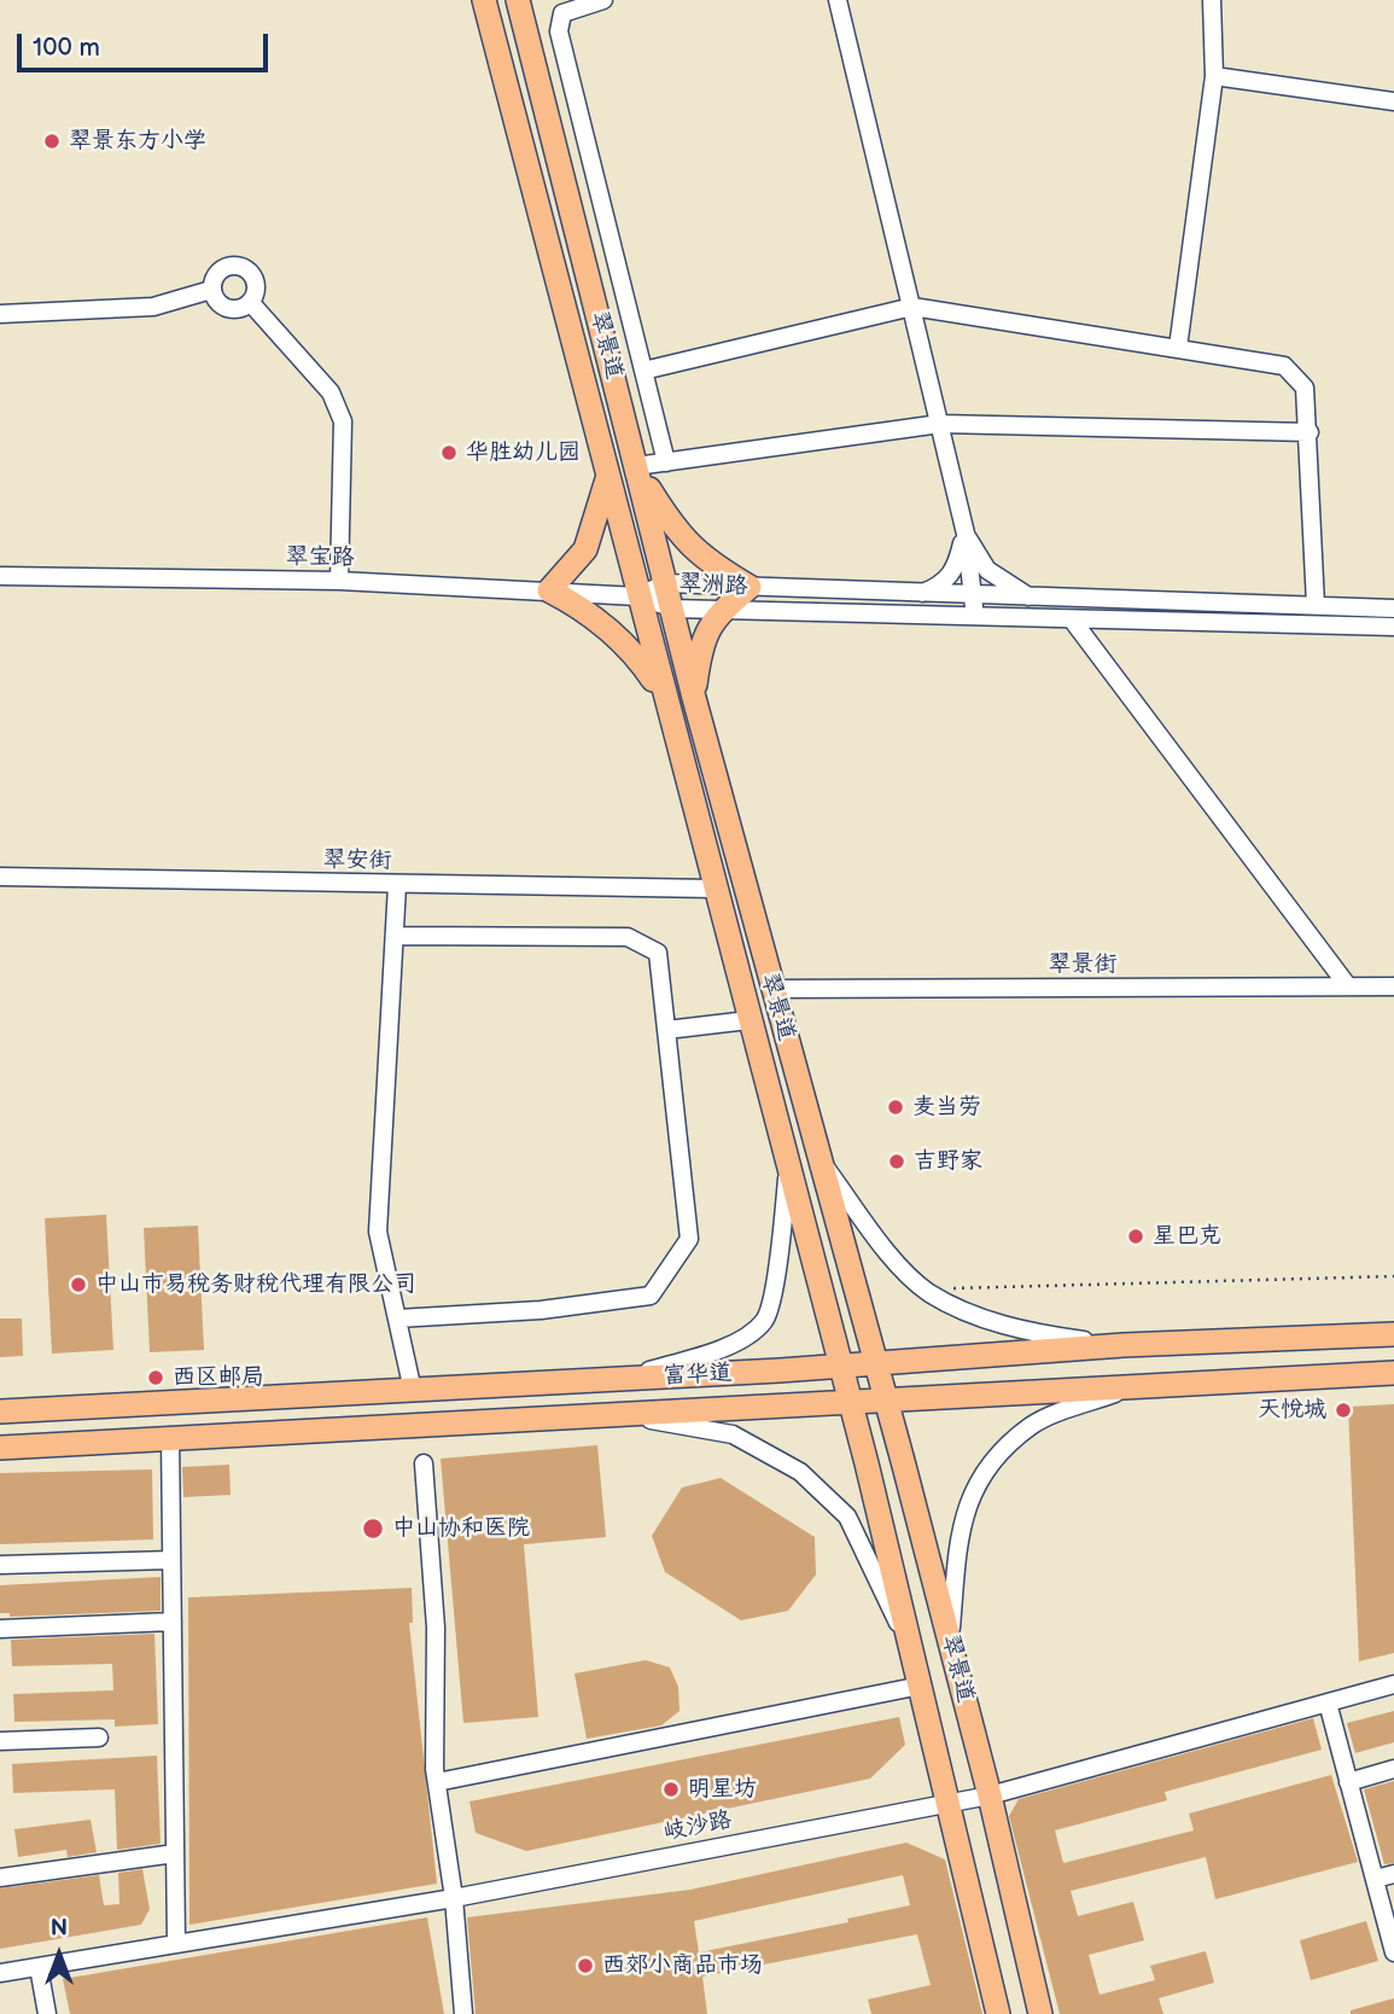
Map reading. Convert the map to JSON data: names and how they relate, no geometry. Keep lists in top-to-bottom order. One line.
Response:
{"streets":{"main road":["翠景道","富华道"],"street":["翠宝路","翠洲路","翠安街","翠景街","岐沙路"]},"crossings":[["翠景道","翠宝路"],["翠景道","翠洲路"],["翠景道","翠安街"],["翠景道","翠景街"],["翠景道","富华道"],["翠景道","岐沙路"],["翠宝路","翠洲路"]],"places":["翠景东方小学","华胜幼儿园","麦当劳","吉野家","星巴克","中山市易税务财税代理有限公司","西区邮局","天悦城","中山协和医院","明星坊","西郊小商品市场"],"scale_bar":"100 m","north":"top"}
